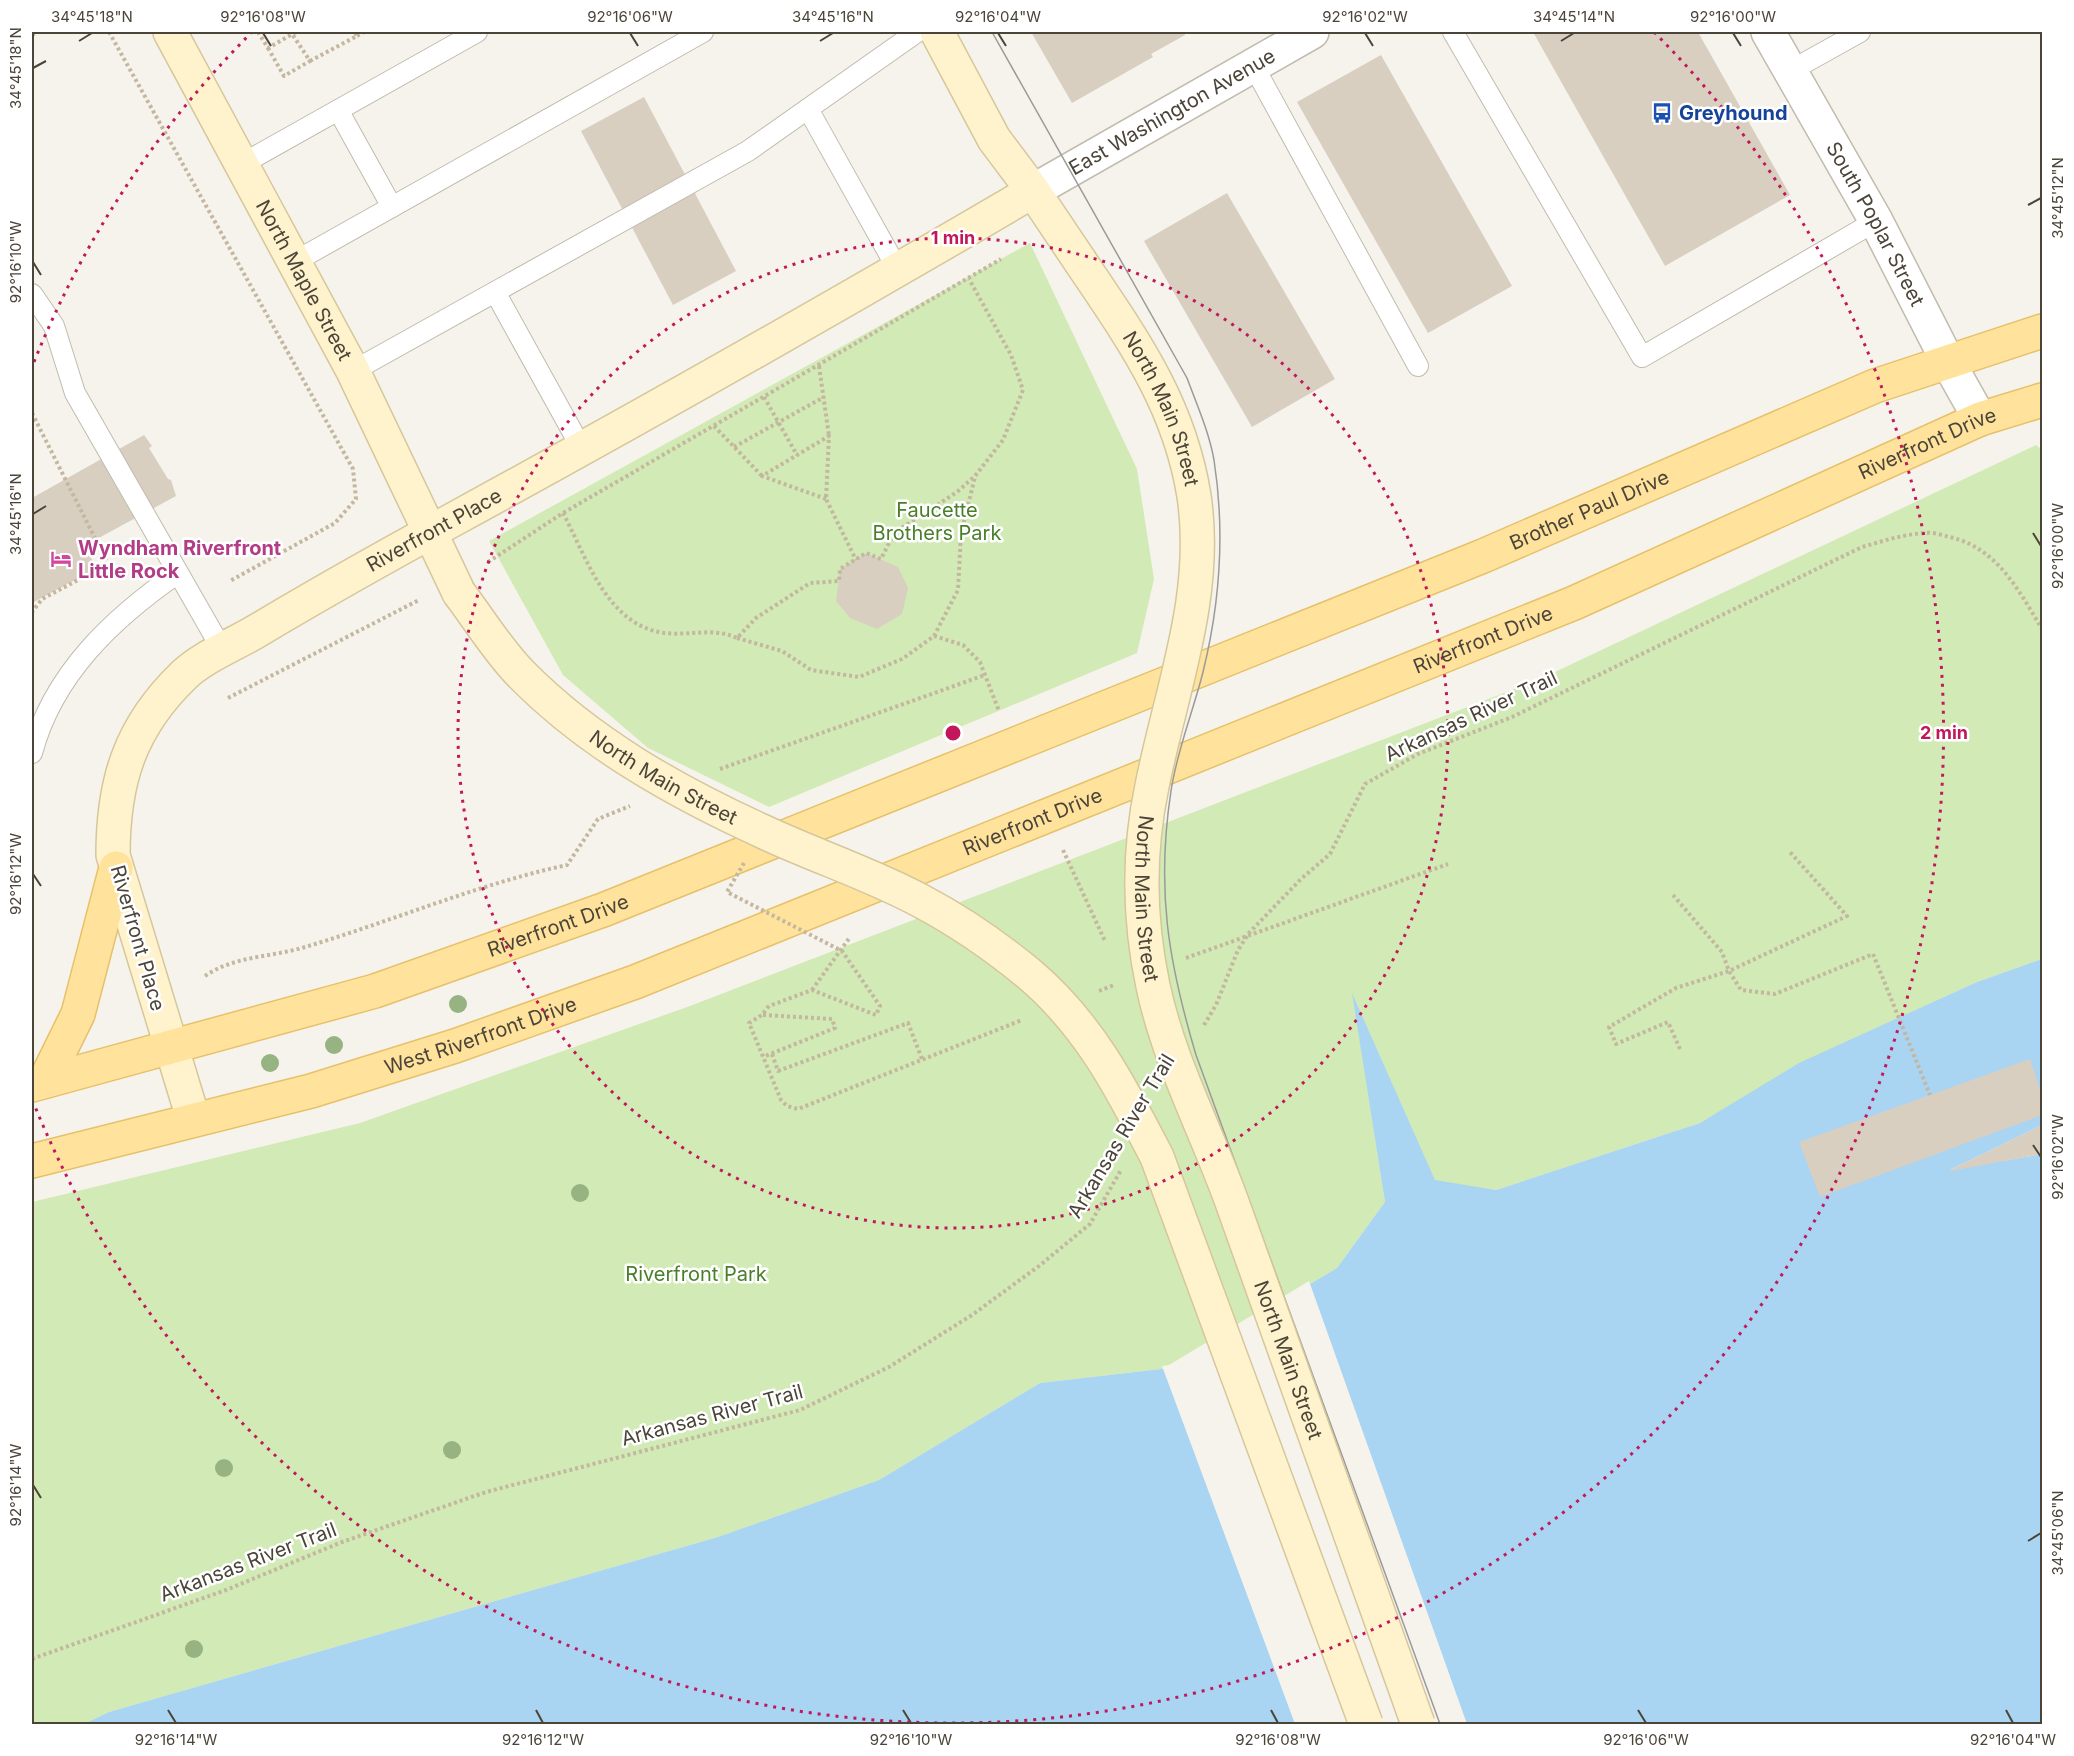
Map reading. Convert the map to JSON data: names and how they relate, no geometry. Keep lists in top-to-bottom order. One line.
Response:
{"streets":{"main road":["North Maple Street","North Main Street","Riverfront Drive","Brother Paul Drive","Riverfront Place","West Riverfront Drive"],"street":["East Washington Avenue","South Poplar Street"],"path":["Arkansas River Trail"]},"crossings":[["East Washington Avenue","North Main Street"],["East Washington Avenue","Riverfront Place"],["South Poplar Street","Riverfront Drive"],["South Poplar Street","Brother Paul Drive"],["North Maple Street","North Main Street"],["North Maple Street","Riverfront Place"],["North Main Street","Riverfront Place"],["Riverfront Drive","Brother Paul Drive"],["Riverfront Drive","Riverfront Place"],["Riverfront Drive","West Riverfront Drive"]],"parks":["Faucette Brothers Park","Riverfront Park"],"places":{"bus stop":["Greyhound"],"hotel":["Wyndham Riverfront Little Rock"]},"coordinates":["34°45'18\"N","92°16'08\"W","92°16'06\"W","34°45'16\"N","92°16'04\"W","92°16'02\"W","34°45'14\"N","92°16'00\"W","34°45'12\"N","92°16'10\"W","92°16'12\"W","92°16'14\"W","34°45'06\"N"],"rings":["1 min","2 min"]}
